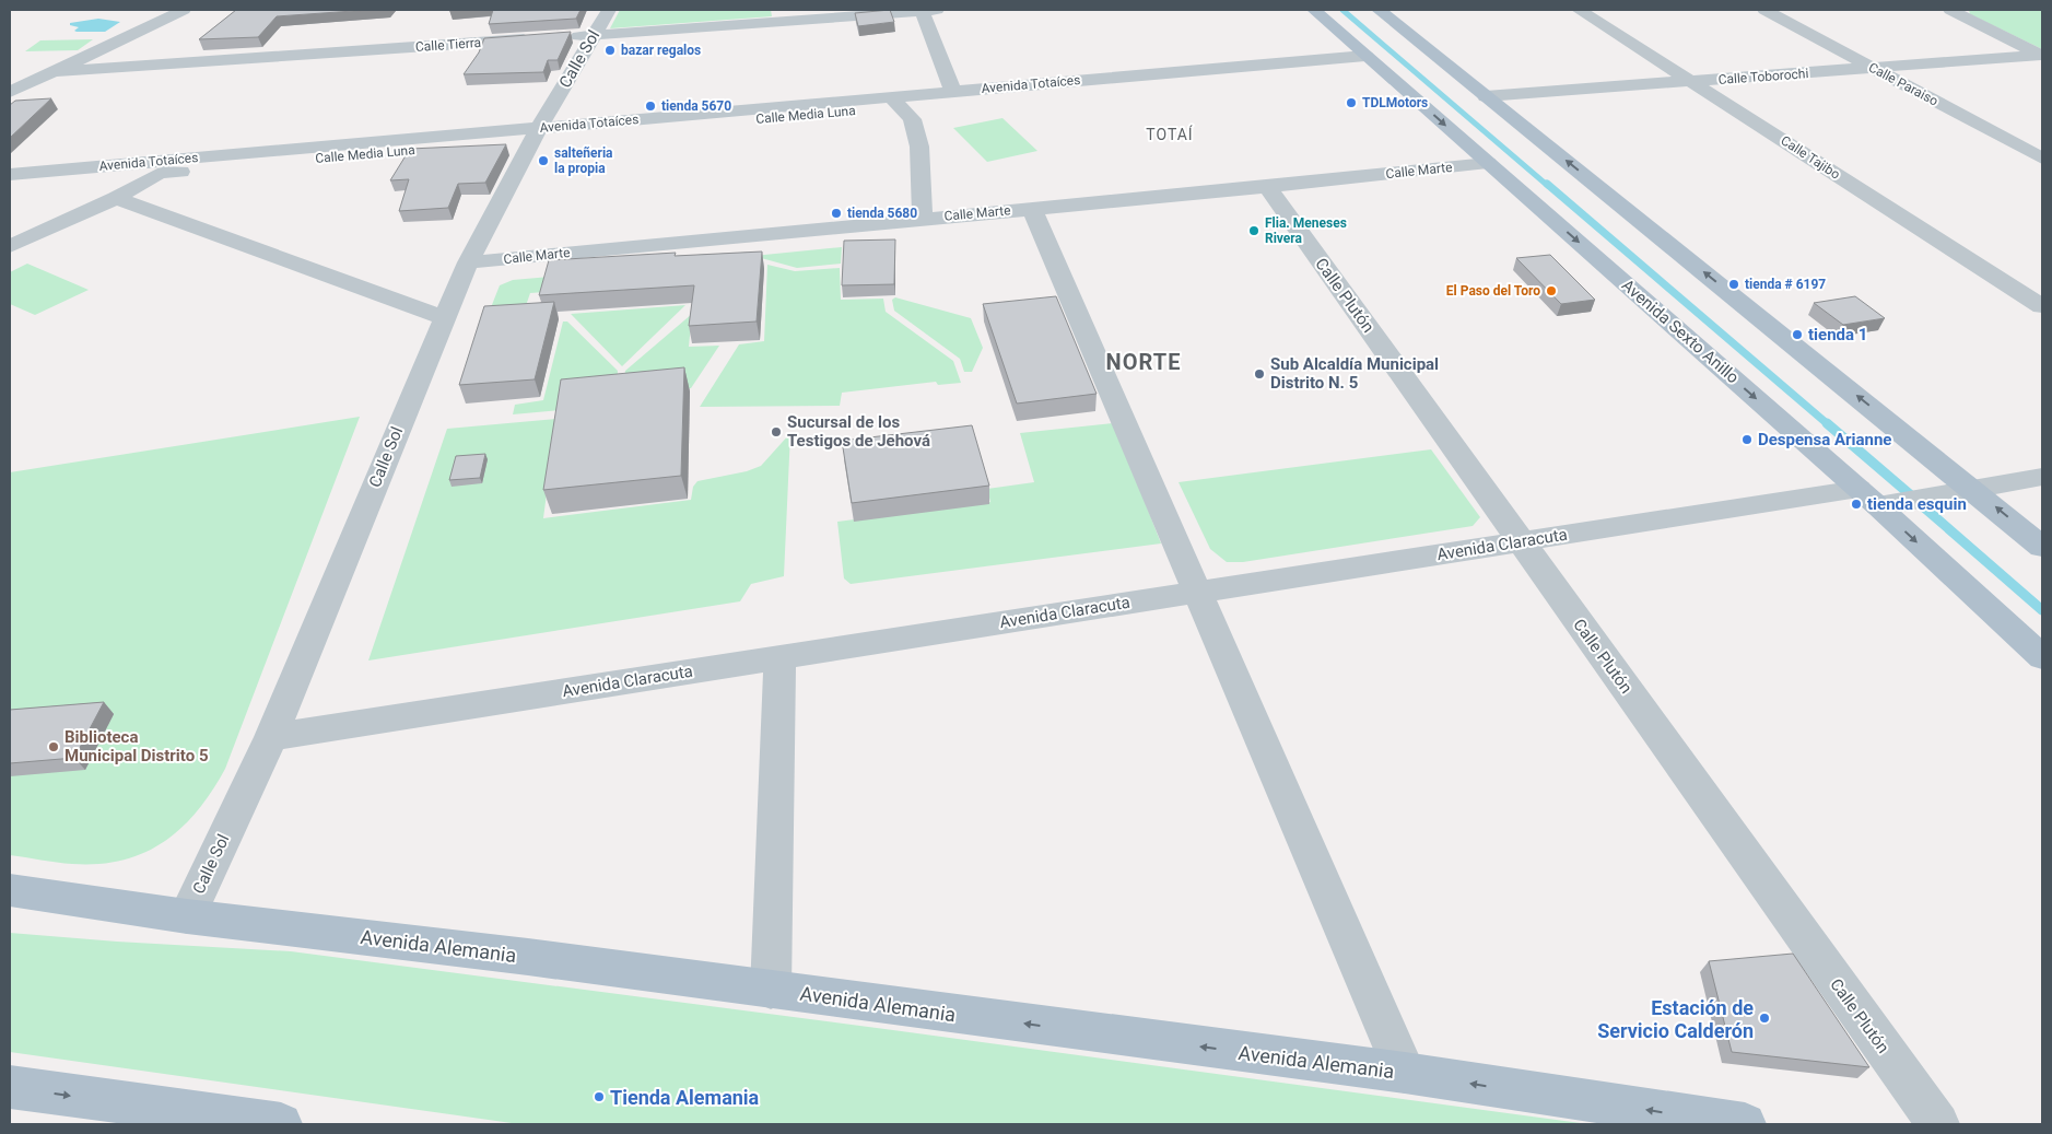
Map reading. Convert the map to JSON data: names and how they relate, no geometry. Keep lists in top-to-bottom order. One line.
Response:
{"streets":{"main road":["Avenida Sexto Anillo","Avenida Alemania"],"street":["Calle Tierra","Calle Sol","Calle Toborochi","Avenida Totaíces","Calle Paraiso","Calle Media Luna","Calle Tajibo","Calle Marte","Calle Plutón","Avenida Claracuta"]},"crossings":[["Calle Sol","Avenida Totaíces"],["Calle Sol","Calle Media Luna"],["Calle Sol","Calle Marte"],["Calle Sol","Avenida Claracuta"],["Calle Sol","Avenida Alemania"],["Calle Toborochi","Calle Paraiso"],["Calle Toborochi","Calle Tajibo"],["Calle Toborochi","Avenida Sexto Anillo"],["Avenida Totaíces","Calle Media Luna"],["Avenida Totaíces","Avenida Sexto Anillo"],["Calle Marte","Calle Plutón"],["Calle Marte","Avenida Sexto Anillo"],["Calle Plutón","Avenida Claracuta"],["Avenida Sexto Anillo","Avenida Claracuta"]],"one_way":["Avenida Alemania"],"districts":["TOTAÍ","NORTE"],"places":["bazar regalos","TDLMotors","tienda 5670","salteñeria la propia","tienda 5680","Flia. Meneses Rivera","tienda # 6197","El Paso del Toro","tienda 1","Sub Alcaldía Municipal Distrito N. 5","Sucursal de los Testigos de Jehová","Despensa Arianne","tienda esquin","Biblioteca Municipal Distrito 5","Estación de Servicio Calderón","Tienda Alemania"]}
